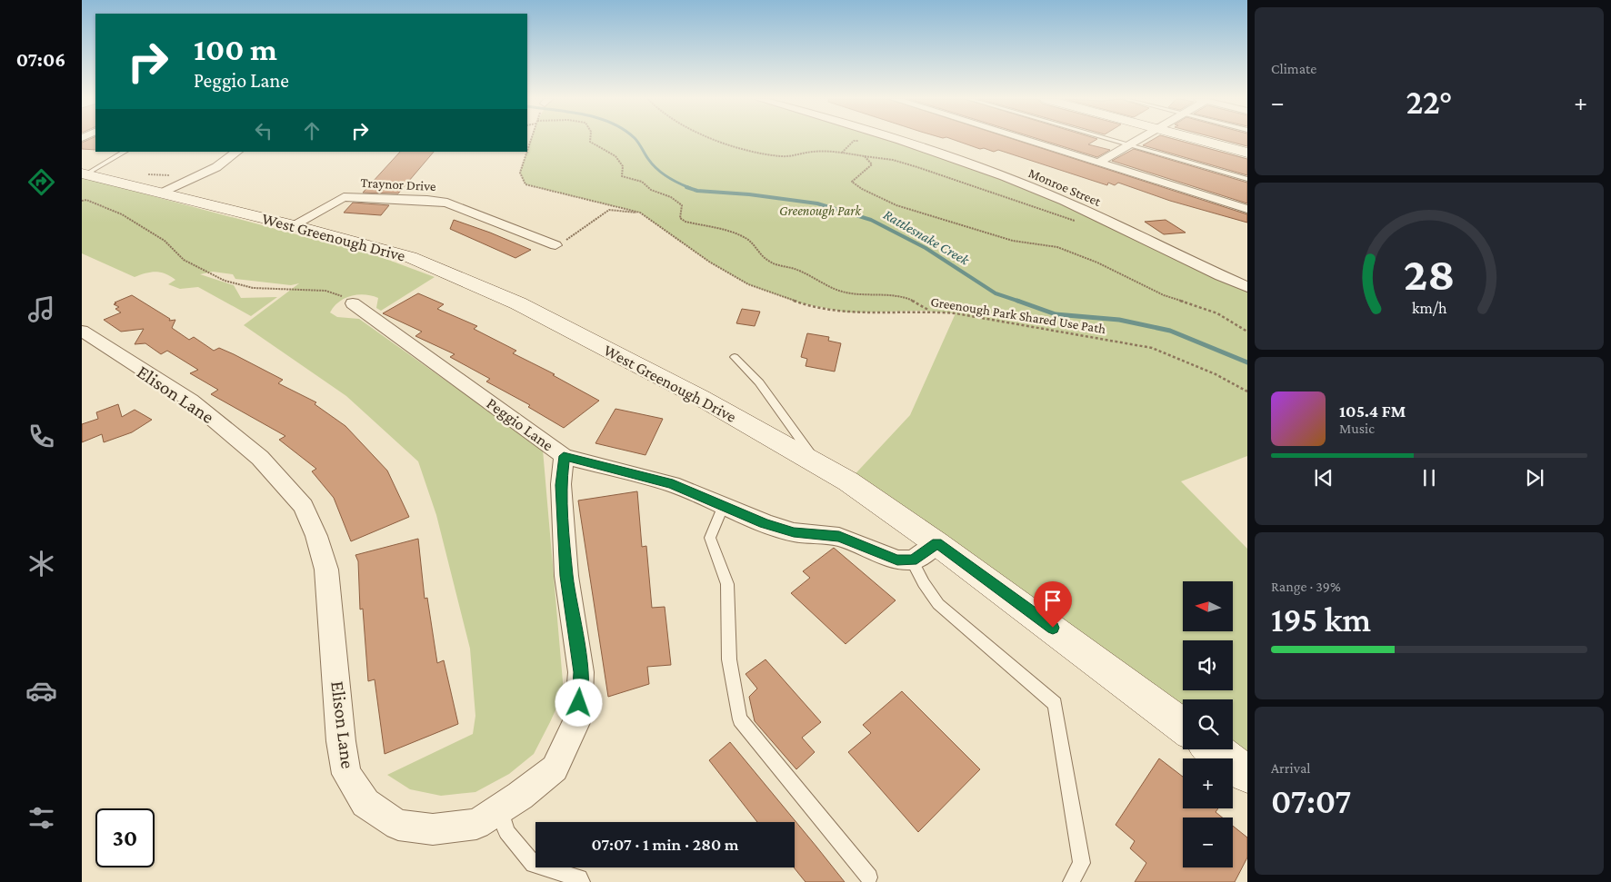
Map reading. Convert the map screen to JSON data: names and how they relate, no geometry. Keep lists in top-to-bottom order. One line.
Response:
{"streets":{"street":["Traynor Drive","Monroe Street","West Greenough Drive","Elison Lane","Peggio Lane"],"path":["Greenough Park Shared Use Path"]},"crossings":[["Traynor Drive","West Greenough Drive"],["Elison Lane","Peggio Lane"]],"water":["Rattlesnake Creek"],"parks":["Greenough Park"],"north":"left","page":{"tabs":"07:06","tile":["Climate",["Range · 39%","195 km"],["Arrival","07:07"]],"turn":["100 m","Peggio Lane"],"heat":["−","22°","+"],"song":["105.4 FM","Music"],"map_buttons":["+","−"],"limit":"30","trip":"07:07 · 1 min · 280 m","gauge":["28","km/h"]}}
